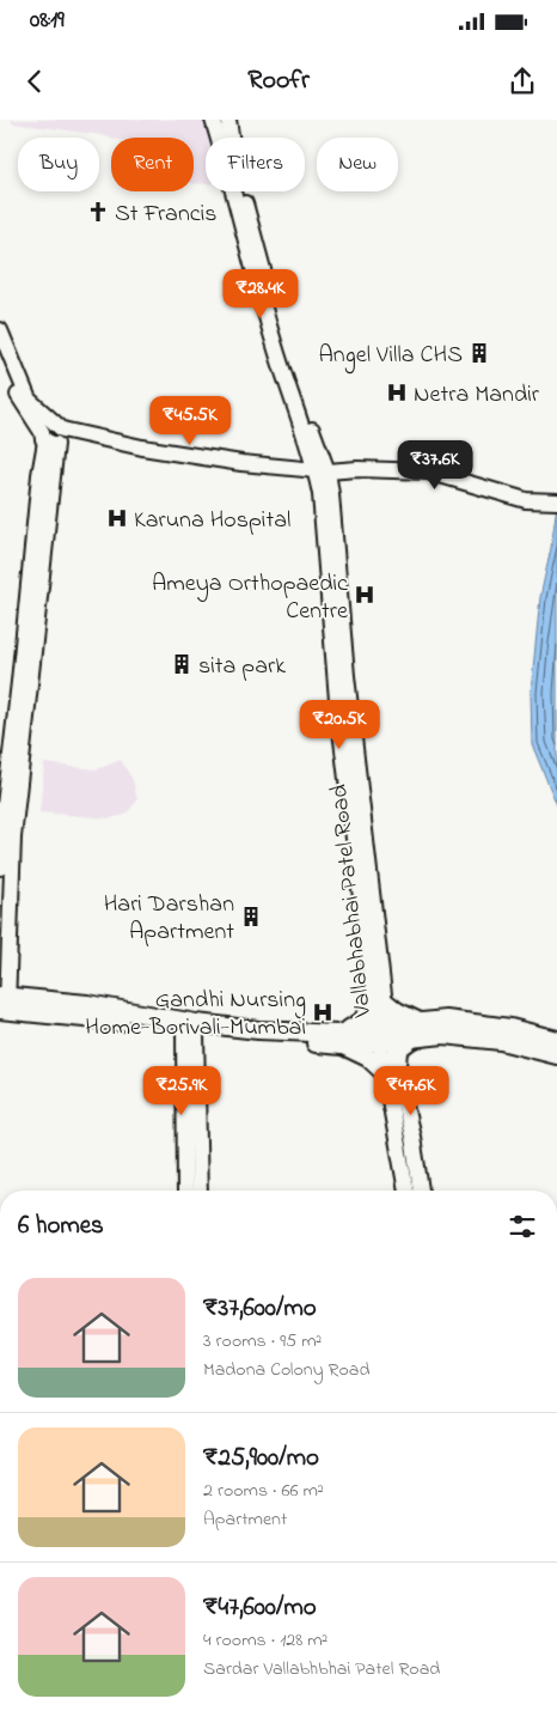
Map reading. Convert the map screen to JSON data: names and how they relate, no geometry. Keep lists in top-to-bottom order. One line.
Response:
{"streets":{"street":["Vallabhabhai Patel Road"]},"places":{"church":["St Francis"],"building":["Angel Villa CHS","sita park","Hari Darshan Apartment"],"hospital":["Netra Mandir","Karuna Hospital","Ameya Orthopaedic Centre","Gandhi Nursing Home-Borivali-Mumbai"]},"page":{"status":"08:19","header":"Roofr","chip":["Buy","Rent","Filters","New"],"price":["₹28.4K","₹45.5K","₹37.6K","₹20.5K","₹25.9K","₹47.6K"],"heading":"6 homes","list":[{"name":"₹37,600/mo","note":"3 rooms · 95 m² · Madona Colony Road"},{"name":"₹25,900/mo","note":"2 rooms · 66 m² · Apartment"},{"name":"₹47,600/mo","note":"4 rooms · 128 m² · Sardar Vallabhbhai Patel Road"}]}}
